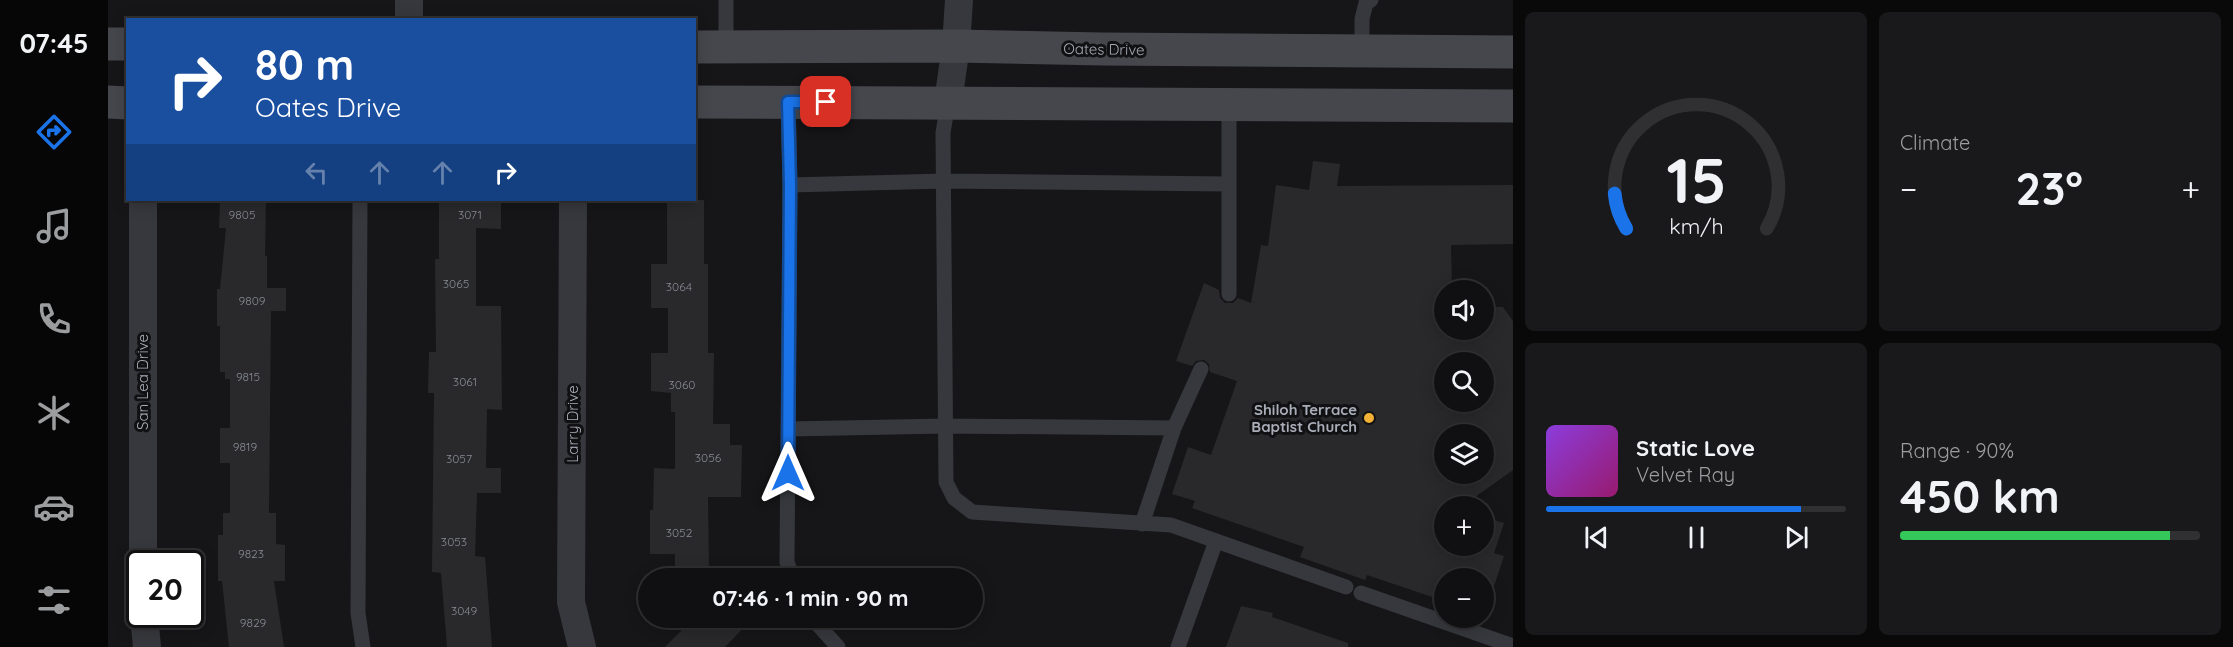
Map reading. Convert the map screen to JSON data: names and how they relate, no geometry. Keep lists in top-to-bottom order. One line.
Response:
{"streets":{"main road":["Oates Drive"],"street":["San Lea Drive","Larry Drive"]},"places":["Shiloh Terrace Baptist Church"],"house_numbers":["9805","3071","3065","3064","9809","9815","3061","3060","9819","3056","3057","3052","3053","9823","3049","9829"],"page":{"tabs":"07:45","tile":["Climate",["Range · 90%","450 km"]],"turn":["80 m","Oates Drive"],"heat":["−","23°","+"],"map_buttons":["+","−"],"song":["Static Love","Velvet Ray"],"limit":"20","trip":"07:46 · 1 min · 90 m","gauge":["15","km/h"]}}
